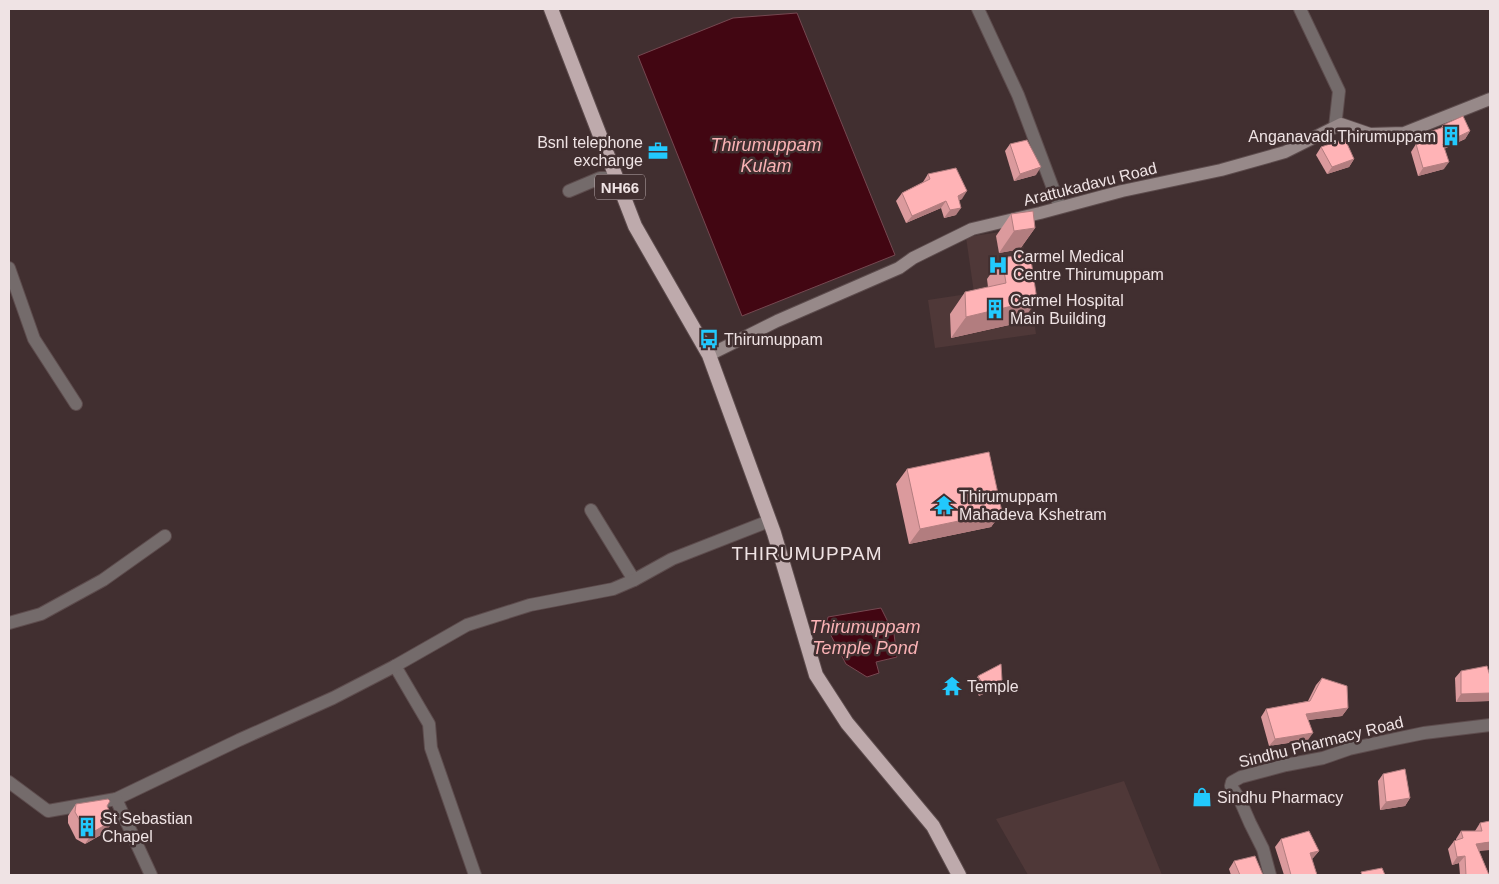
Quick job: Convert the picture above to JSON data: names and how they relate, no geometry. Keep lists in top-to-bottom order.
{
  "streets": {
    "highway": ["NH66"],
    "main road": ["Arattukadavu Road"],
    "street": ["Sindhu Pharmacy Road"]
  },
  "crossings": [
    ["Arattukadavu Road", "NH66"]
  ],
  "districts": ["THIRUMUPPAM"],
  "water": ["Thirumuppam Kulam", "Thirumuppam Temple Pond"],
  "places": {
    "building": ["Anganavadi,Thirumuppam", "Carmel Hospital Main Building", "St Sebastian Chapel"],
    "office": ["Bsnl telephone exchange"],
    "hospital": ["Carmel Medical Centre Thirumuppam"],
    "bus stop": ["Thirumuppam"],
    "temple": ["Thirumuppam Mahadeva Kshetram", "Temple"],
    "shop": ["Sindhu Pharmacy"]
  }
}
